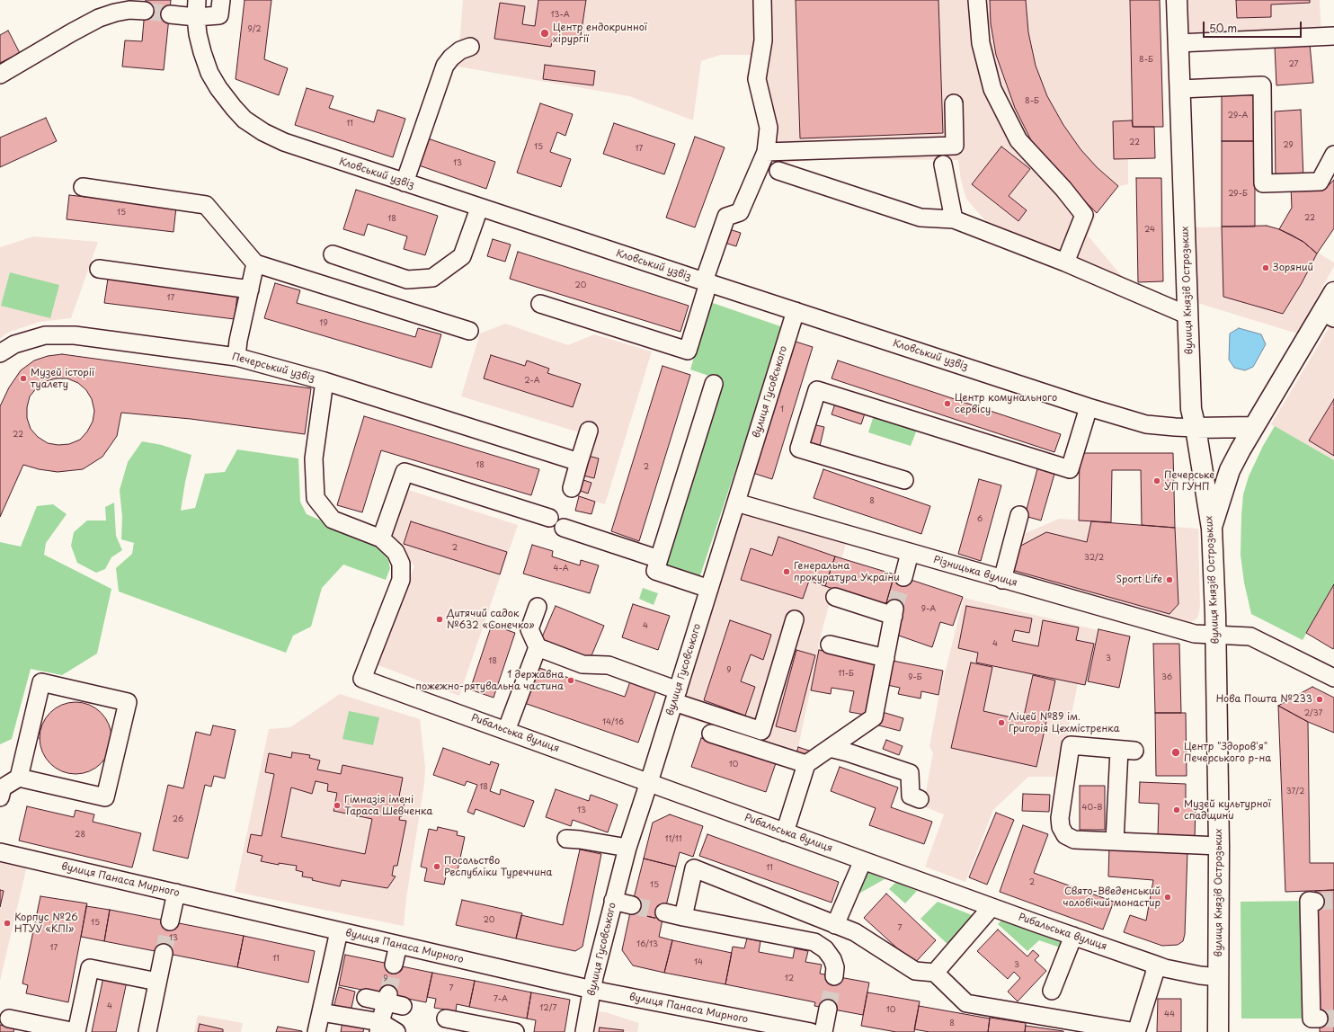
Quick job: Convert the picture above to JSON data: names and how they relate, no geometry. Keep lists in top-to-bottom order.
{
  "streets": {
    "main road": ["вулиця Князів Острозьких"],
    "street": [
      "Кловський узвіз",
      "Печерський узвіз",
      "вулиця Гусовського",
      "Різницька вулиця",
      "Рибальська вулиця",
      "вулиця Панаса Мирного"
    ]
  },
  "crossings": [
    ["Кловський узвіз", "вулиця Князів Острозьких"],
    ["Кловський узвіз", "вулиця Гусовського"],
    ["вулиця Князів Острозьких", "Різницька вулиця"],
    ["вулиця Князів Острозьких", "Рибальська вулиця"],
    ["вулиця Гусовського", "Різницька вулиця"],
    ["вулиця Гусовського", "Рибальська вулиця"],
    ["вулиця Гусовського", "вулиця Панаса Мирного"]
  ],
  "places": [
    "Центр ендокринної хірургії",
    "Зоряний",
    "Музей історії туалету",
    "Центр комунального сервісу",
    "Печерське УП ГУНП",
    "Генеральна прокуратура України",
    "Sport Life",
    "Дитячий садок №632 «Сонечко»",
    "1 державна пожежно-рятувальна частина",
    "Нова Пошта №233",
    "Ліцей №89 ім. Григорія Цехмістренка",
    "Центр \"Здоров'я\" Печерського р-на",
    "Гімназія імені Тараса Шевченка",
    "Музей культурної спадщини",
    "Посольство Республіки Туреччина",
    "Свято-Введенський чоловічий монастир",
    "Корпус №26 НТУУ «КПІ»"
  ],
  "house_numbers": [
    "13-А",
    "9/2",
    "8-Б",
    "27",
    "8-Б",
    "29-А",
    "11",
    "22",
    "29",
    "15",
    "17",
    "13",
    "29-Б",
    "15",
    "22",
    "18",
    "24",
    "20",
    "17",
    "19",
    "2-А",
    "1",
    "22",
    "18",
    "2",
    "8",
    "6",
    "2",
    "32/2",
    "4-А",
    "9-А",
    "4",
    "4",
    "3",
    "18",
    "9",
    "11-Б",
    "9-Б",
    "36",
    "2/37",
    "14/16",
    "10",
    "18",
    "37/2",
    "40-В",
    "13",
    "26",
    "28",
    "11/11",
    "11",
    "2",
    "15",
    "20",
    "15",
    "7",
    "13",
    "16/13",
    "17",
    "11",
    "14",
    "3",
    "9",
    "12",
    "7",
    "7-А",
    "4",
    "12/7",
    "10",
    "44",
    "8"
  ],
  "scale_bar": "50 m"
}
